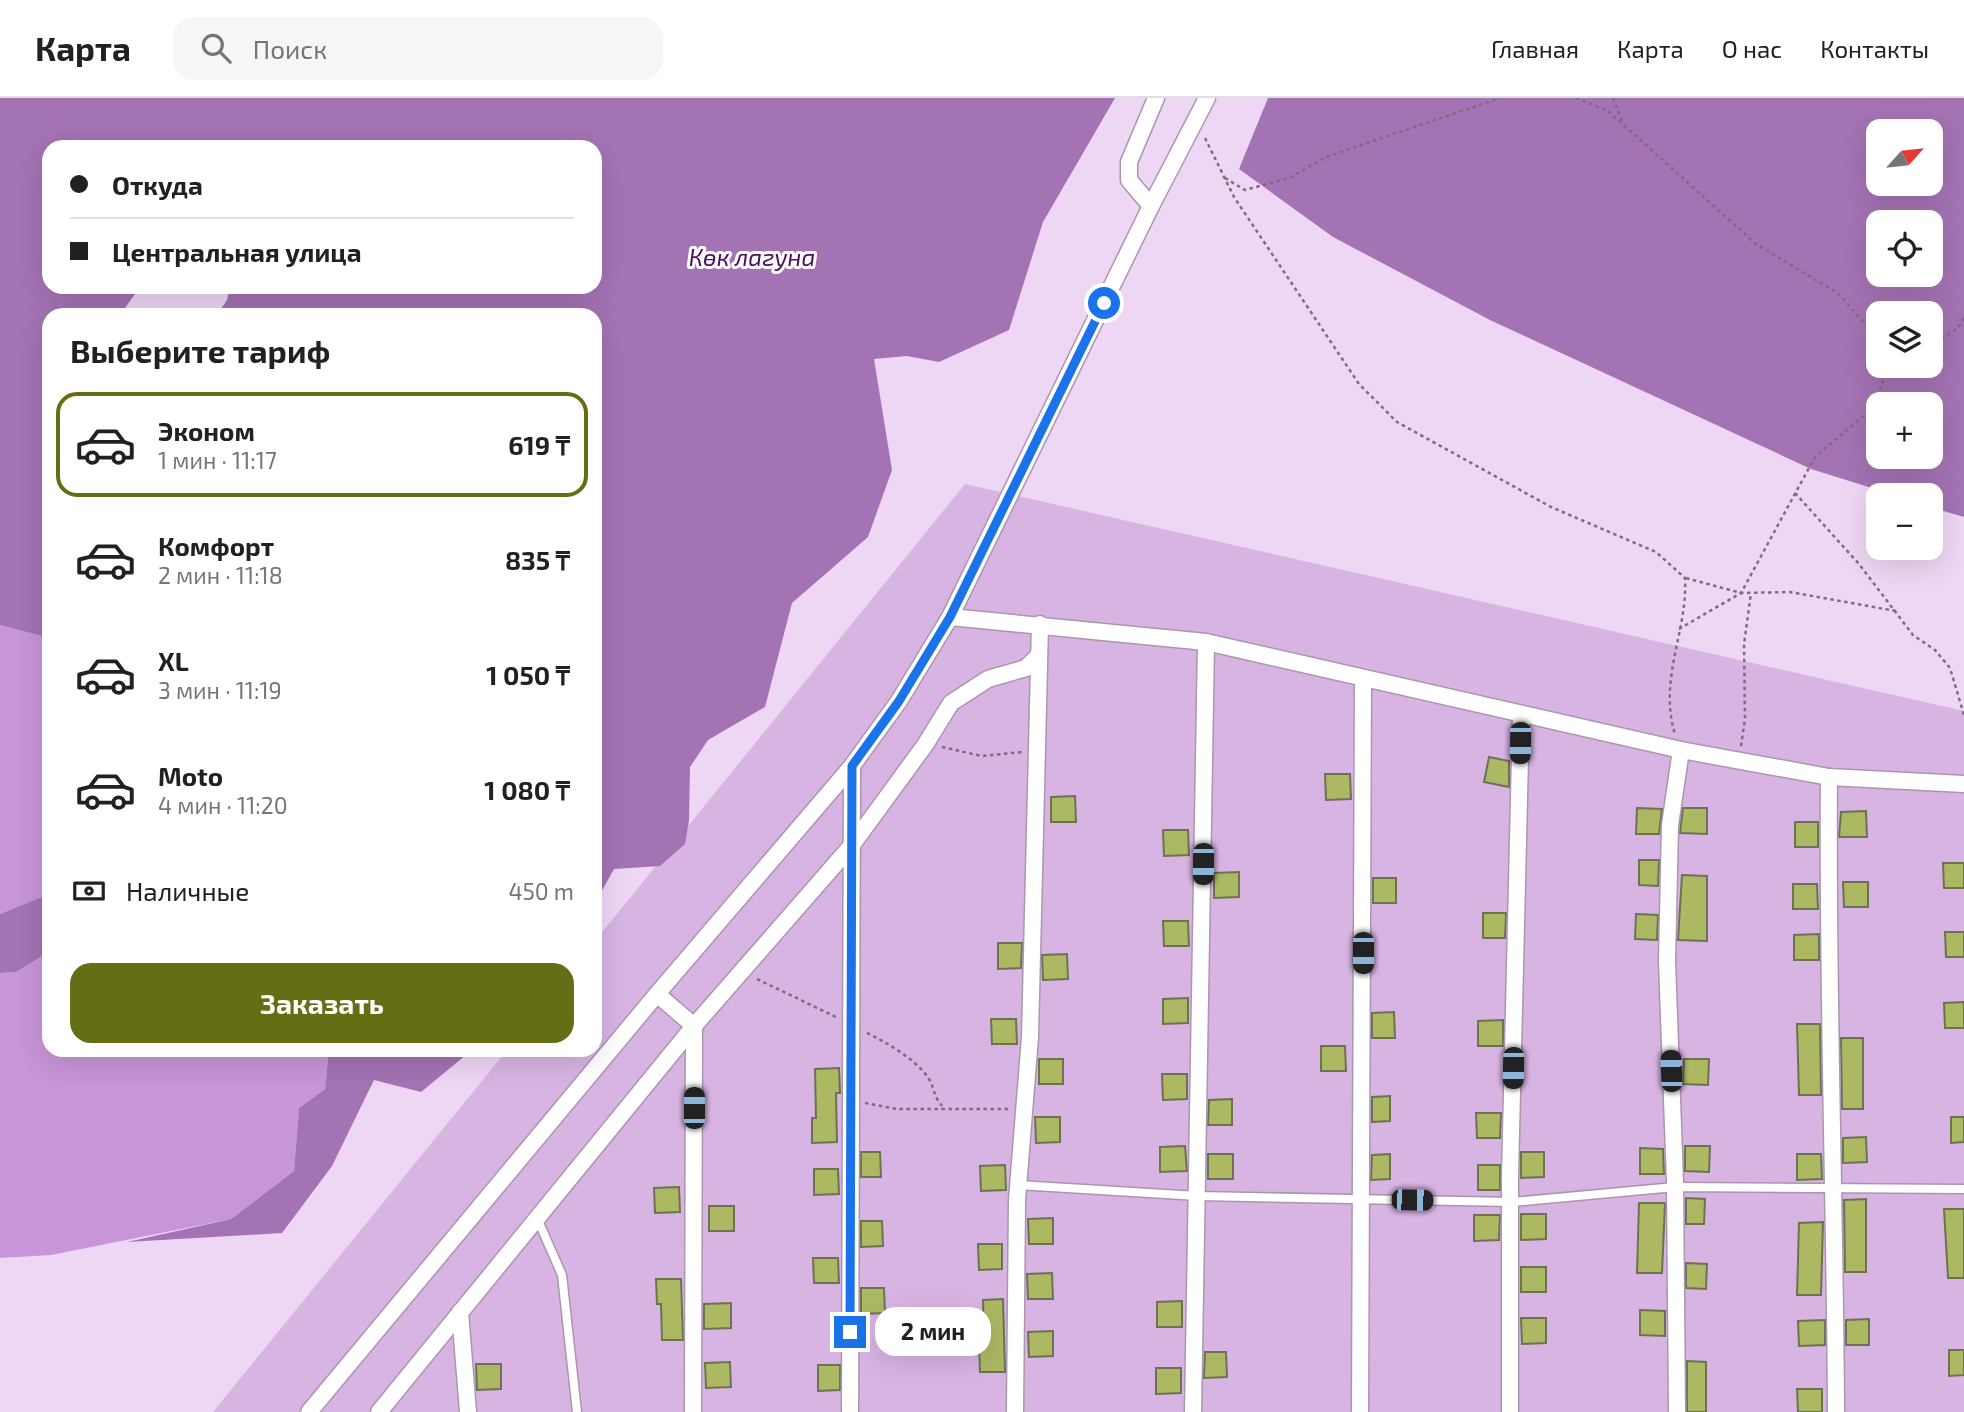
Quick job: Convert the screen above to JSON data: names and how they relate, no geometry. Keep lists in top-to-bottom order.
{
  "water": ["Көк лагуна"],
  "north": "top right",
  "page": {
    "header": "Карта",
    "search": "Поиск",
    "nav": [
      "Главная",
      "Карта",
      "О нас",
      "Контакты"
    ],
    "map_buttons": ["+", "−"],
    "banner": ["Откуда", "Центральная улица"],
    "heading": "Выберите тариф",
    "list": [
      {
        "name": "Эконом",
        "note": "1 мин · 11:17",
        "value": "619 ₸"
      },
      {
        "name": "Комфорт",
        "note": "2 мин · 11:18",
        "value": "835 ₸"
      },
      {
        "name": "XL",
        "note": "3 мин · 11:19",
        "value": "1 050 ₸"
      },
      {
        "name": "Moto",
        "note": "4 мин · 11:20",
        "value": "1 080 ₸"
      }
    ],
    "pay": ["Наличные", "450 m"],
    "buttons": "Заказать",
    "bubble": "2 мин"
  }
}
